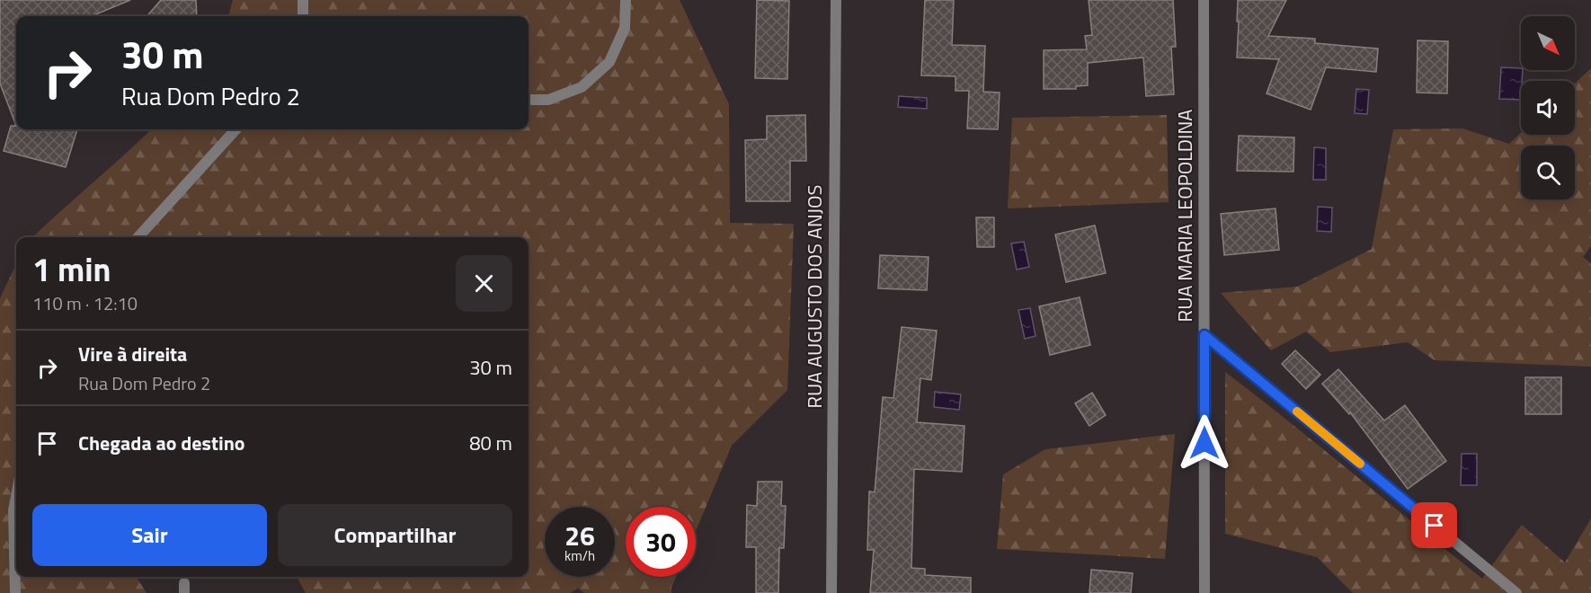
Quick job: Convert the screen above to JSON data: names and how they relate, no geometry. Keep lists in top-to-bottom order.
{
  "streets": {
    "street": ["RUA MARIA LEOPOLDINA", "RUA AUGUSTO DOS ANJOS"]
  },
  "north": "bottom right",
  "page": {
    "turn": ["30 m", "Rua Dom Pedro 2"],
    "heading": ["1 min", "110 m · 12:10"],
    "list": [
      {
        "name": "Vire à direita",
        "note": "Rua Dom Pedro 2",
        "value": "30 m"
      },
      {
        "name": "Chegada ao destino",
        "value": "80 m"
      }
    ],
    "buttons": ["Sair", "Compartilhar"],
    "speed": "26 km/h",
    "limit": "30"
  }
}
